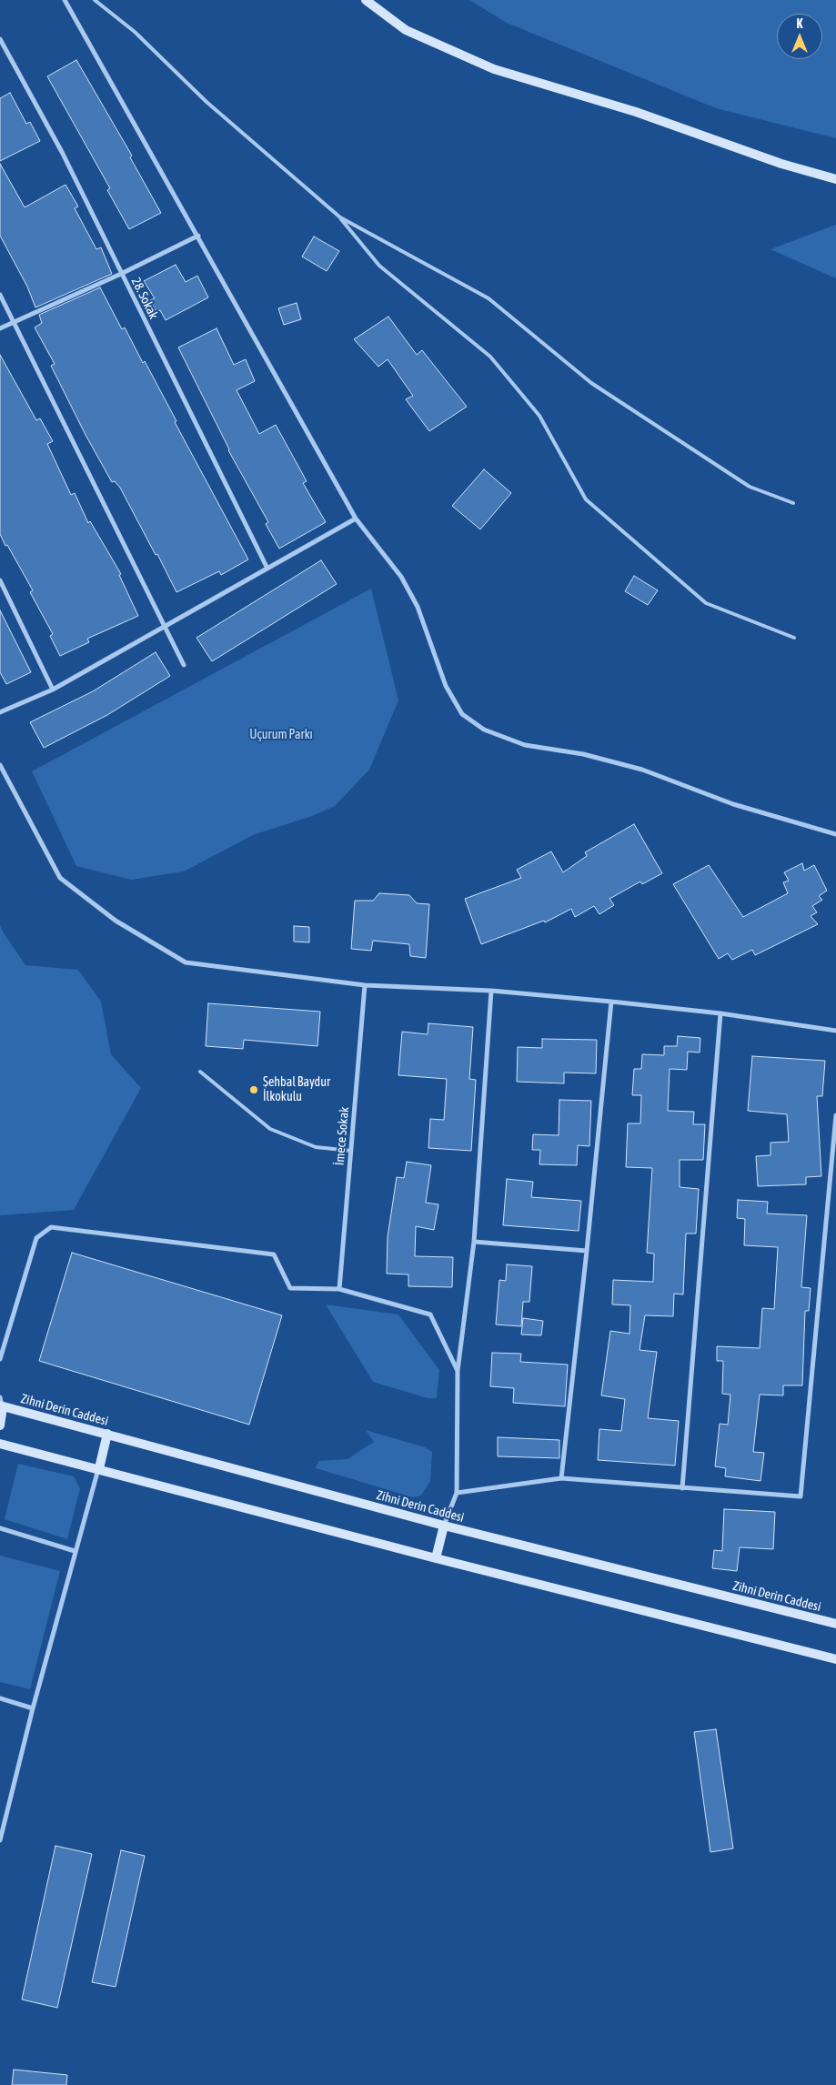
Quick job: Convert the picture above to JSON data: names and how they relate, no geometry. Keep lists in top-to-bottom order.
{
  "streets": {
    "main road": ["Zihni Derin Caddesi"],
    "street": ["28. Sokak", "İmece Sokak"]
  },
  "parks": ["Uçurum Parkı"],
  "places": ["Şehbal Baydur İlkokulu"],
  "north": "top"
}
